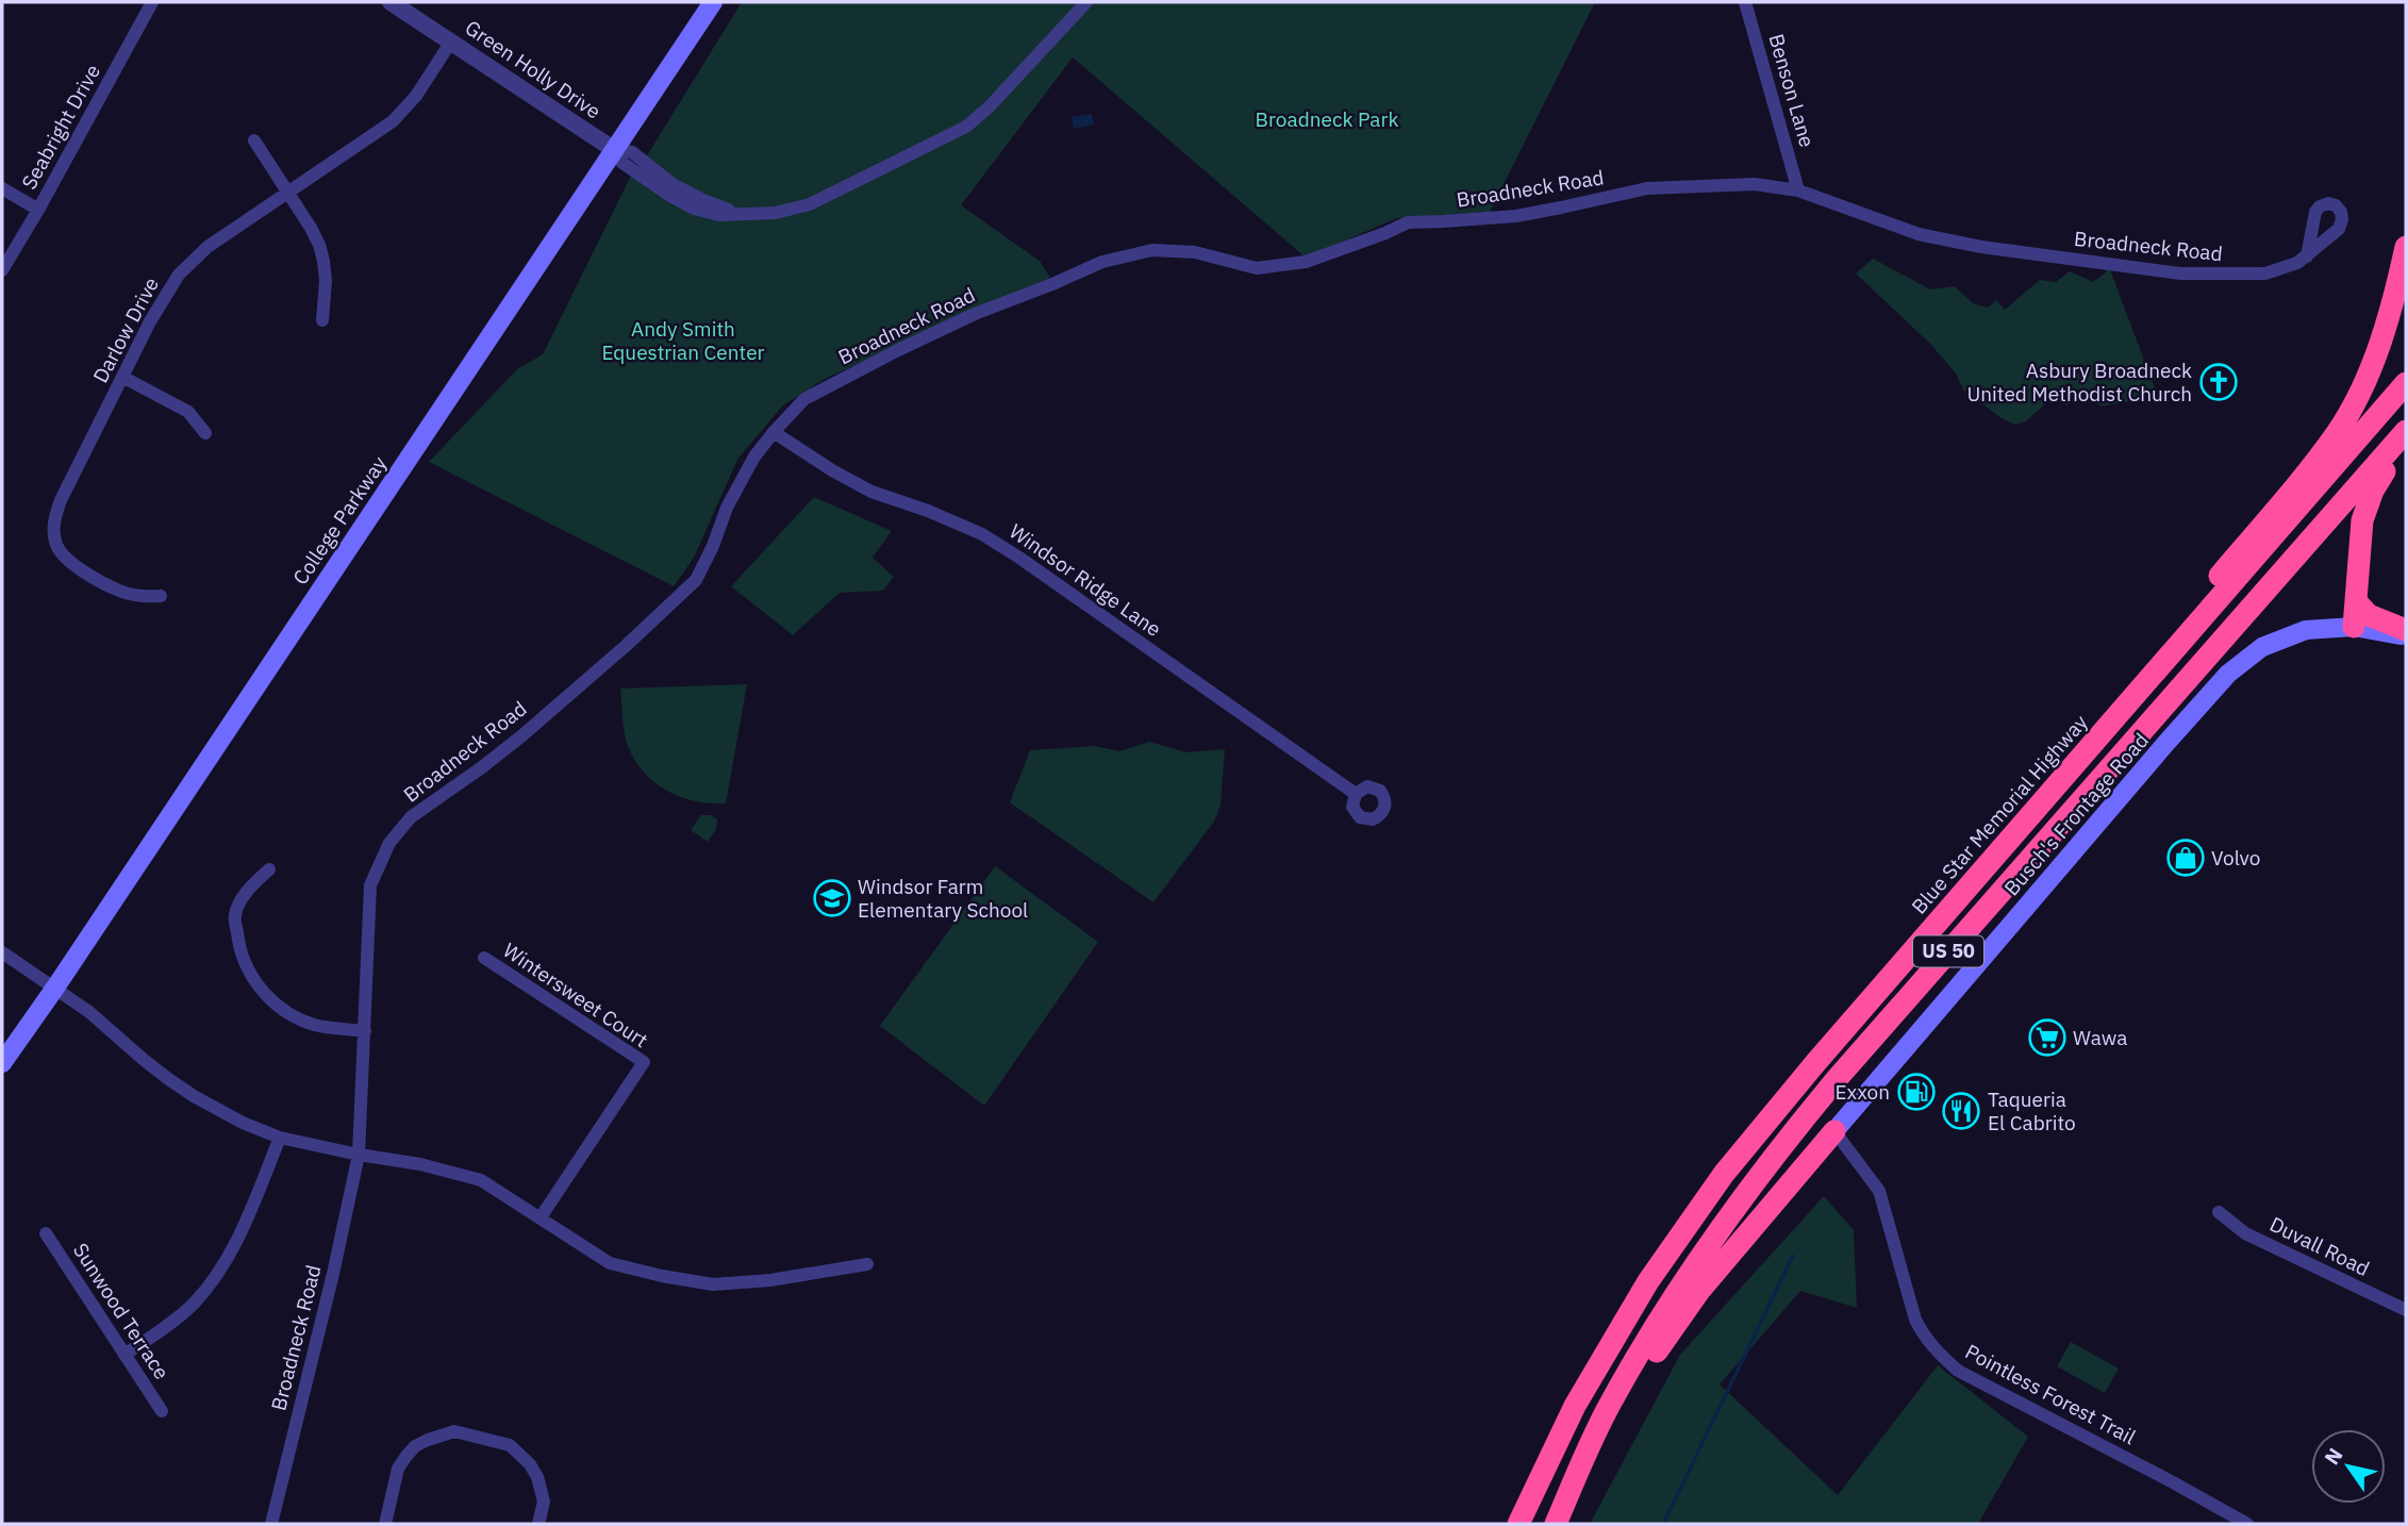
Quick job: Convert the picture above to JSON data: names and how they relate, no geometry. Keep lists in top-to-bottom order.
{
  "streets": {
    "highway": ["Blue Star Memorial Highway", "US 50"],
    "main road": ["College Parkway", "Busch's Frontage Road"],
    "street": [
      "Green Holly Drive",
      "Benson Lane",
      "Seabright Drive",
      "Broadneck Road",
      "Darlow Drive",
      "Windsor Ridge Lane",
      "Wintersweet Court",
      "Duvall Road",
      "Sunwood Terrace",
      "Pointless Forest Trail"
    ]
  },
  "crossings": [
    ["Green Holly Drive", "Darlow Drive"],
    ["Green Holly Drive", "College Parkway"],
    ["Benson Lane", "Broadneck Road"],
    ["Broadneck Road", "Windsor Ridge Lane"],
    ["Busch's Frontage Road", "Pointless Forest Trail"]
  ],
  "parks": ["Broadneck Park", "Andy Smith Equestrian Center"],
  "places": {
    "church": ["Asbury Broadneck United Methodist Church"],
    "shop": ["Volvo"],
    "school or university": ["Windsor Farm Elementary School"],
    "supermarket": ["Wawa"],
    "fuel station": ["Exxon"],
    "restaurant": ["Taqueria El Cabrito"]
  },
  "north": "top left"
}
